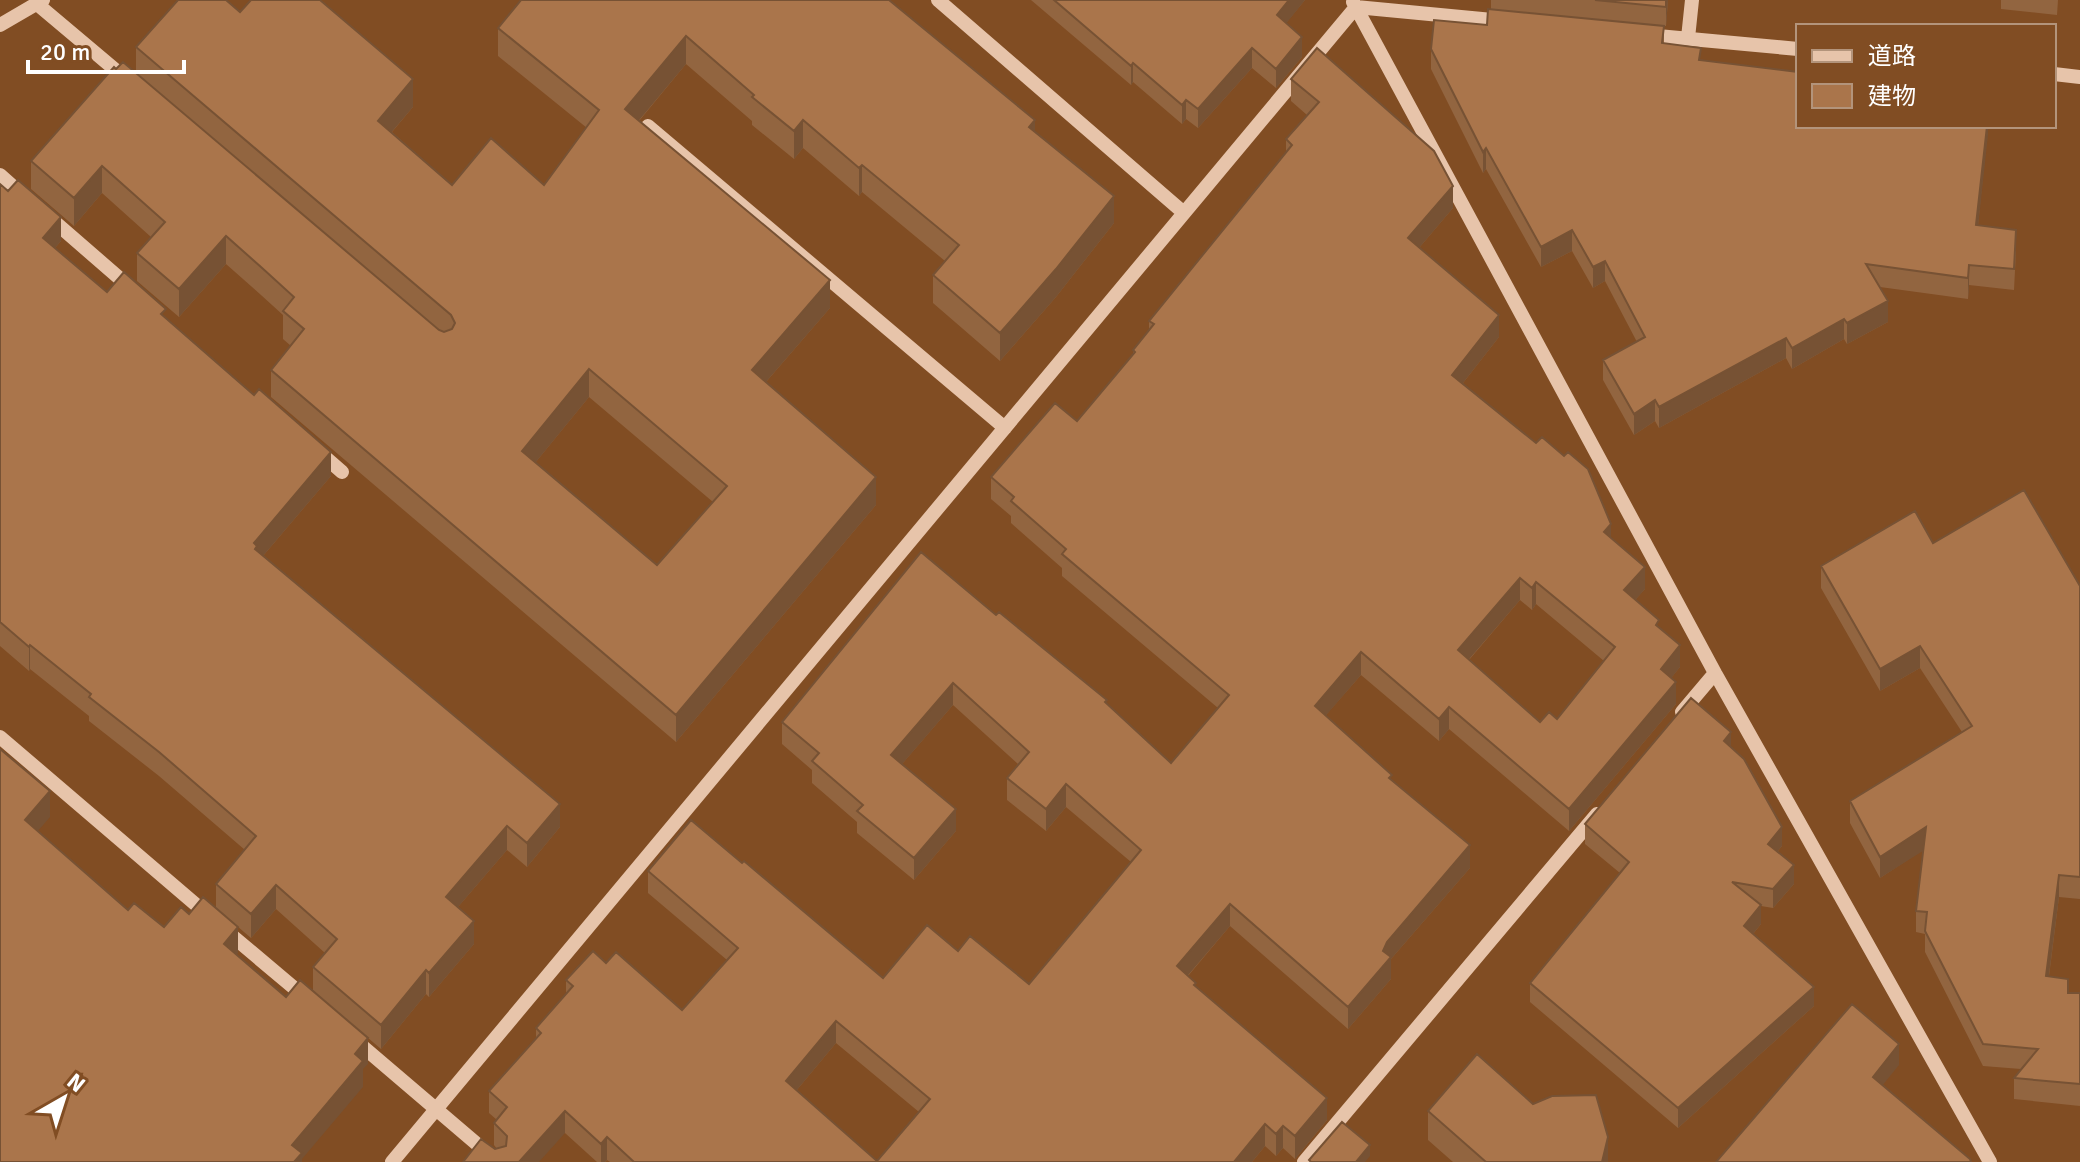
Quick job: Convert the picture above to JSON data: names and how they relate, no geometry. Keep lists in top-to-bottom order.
{
  "legend": ["道路", "建物"],
  "scale_bar": "20 m",
  "north": "top right"
}
